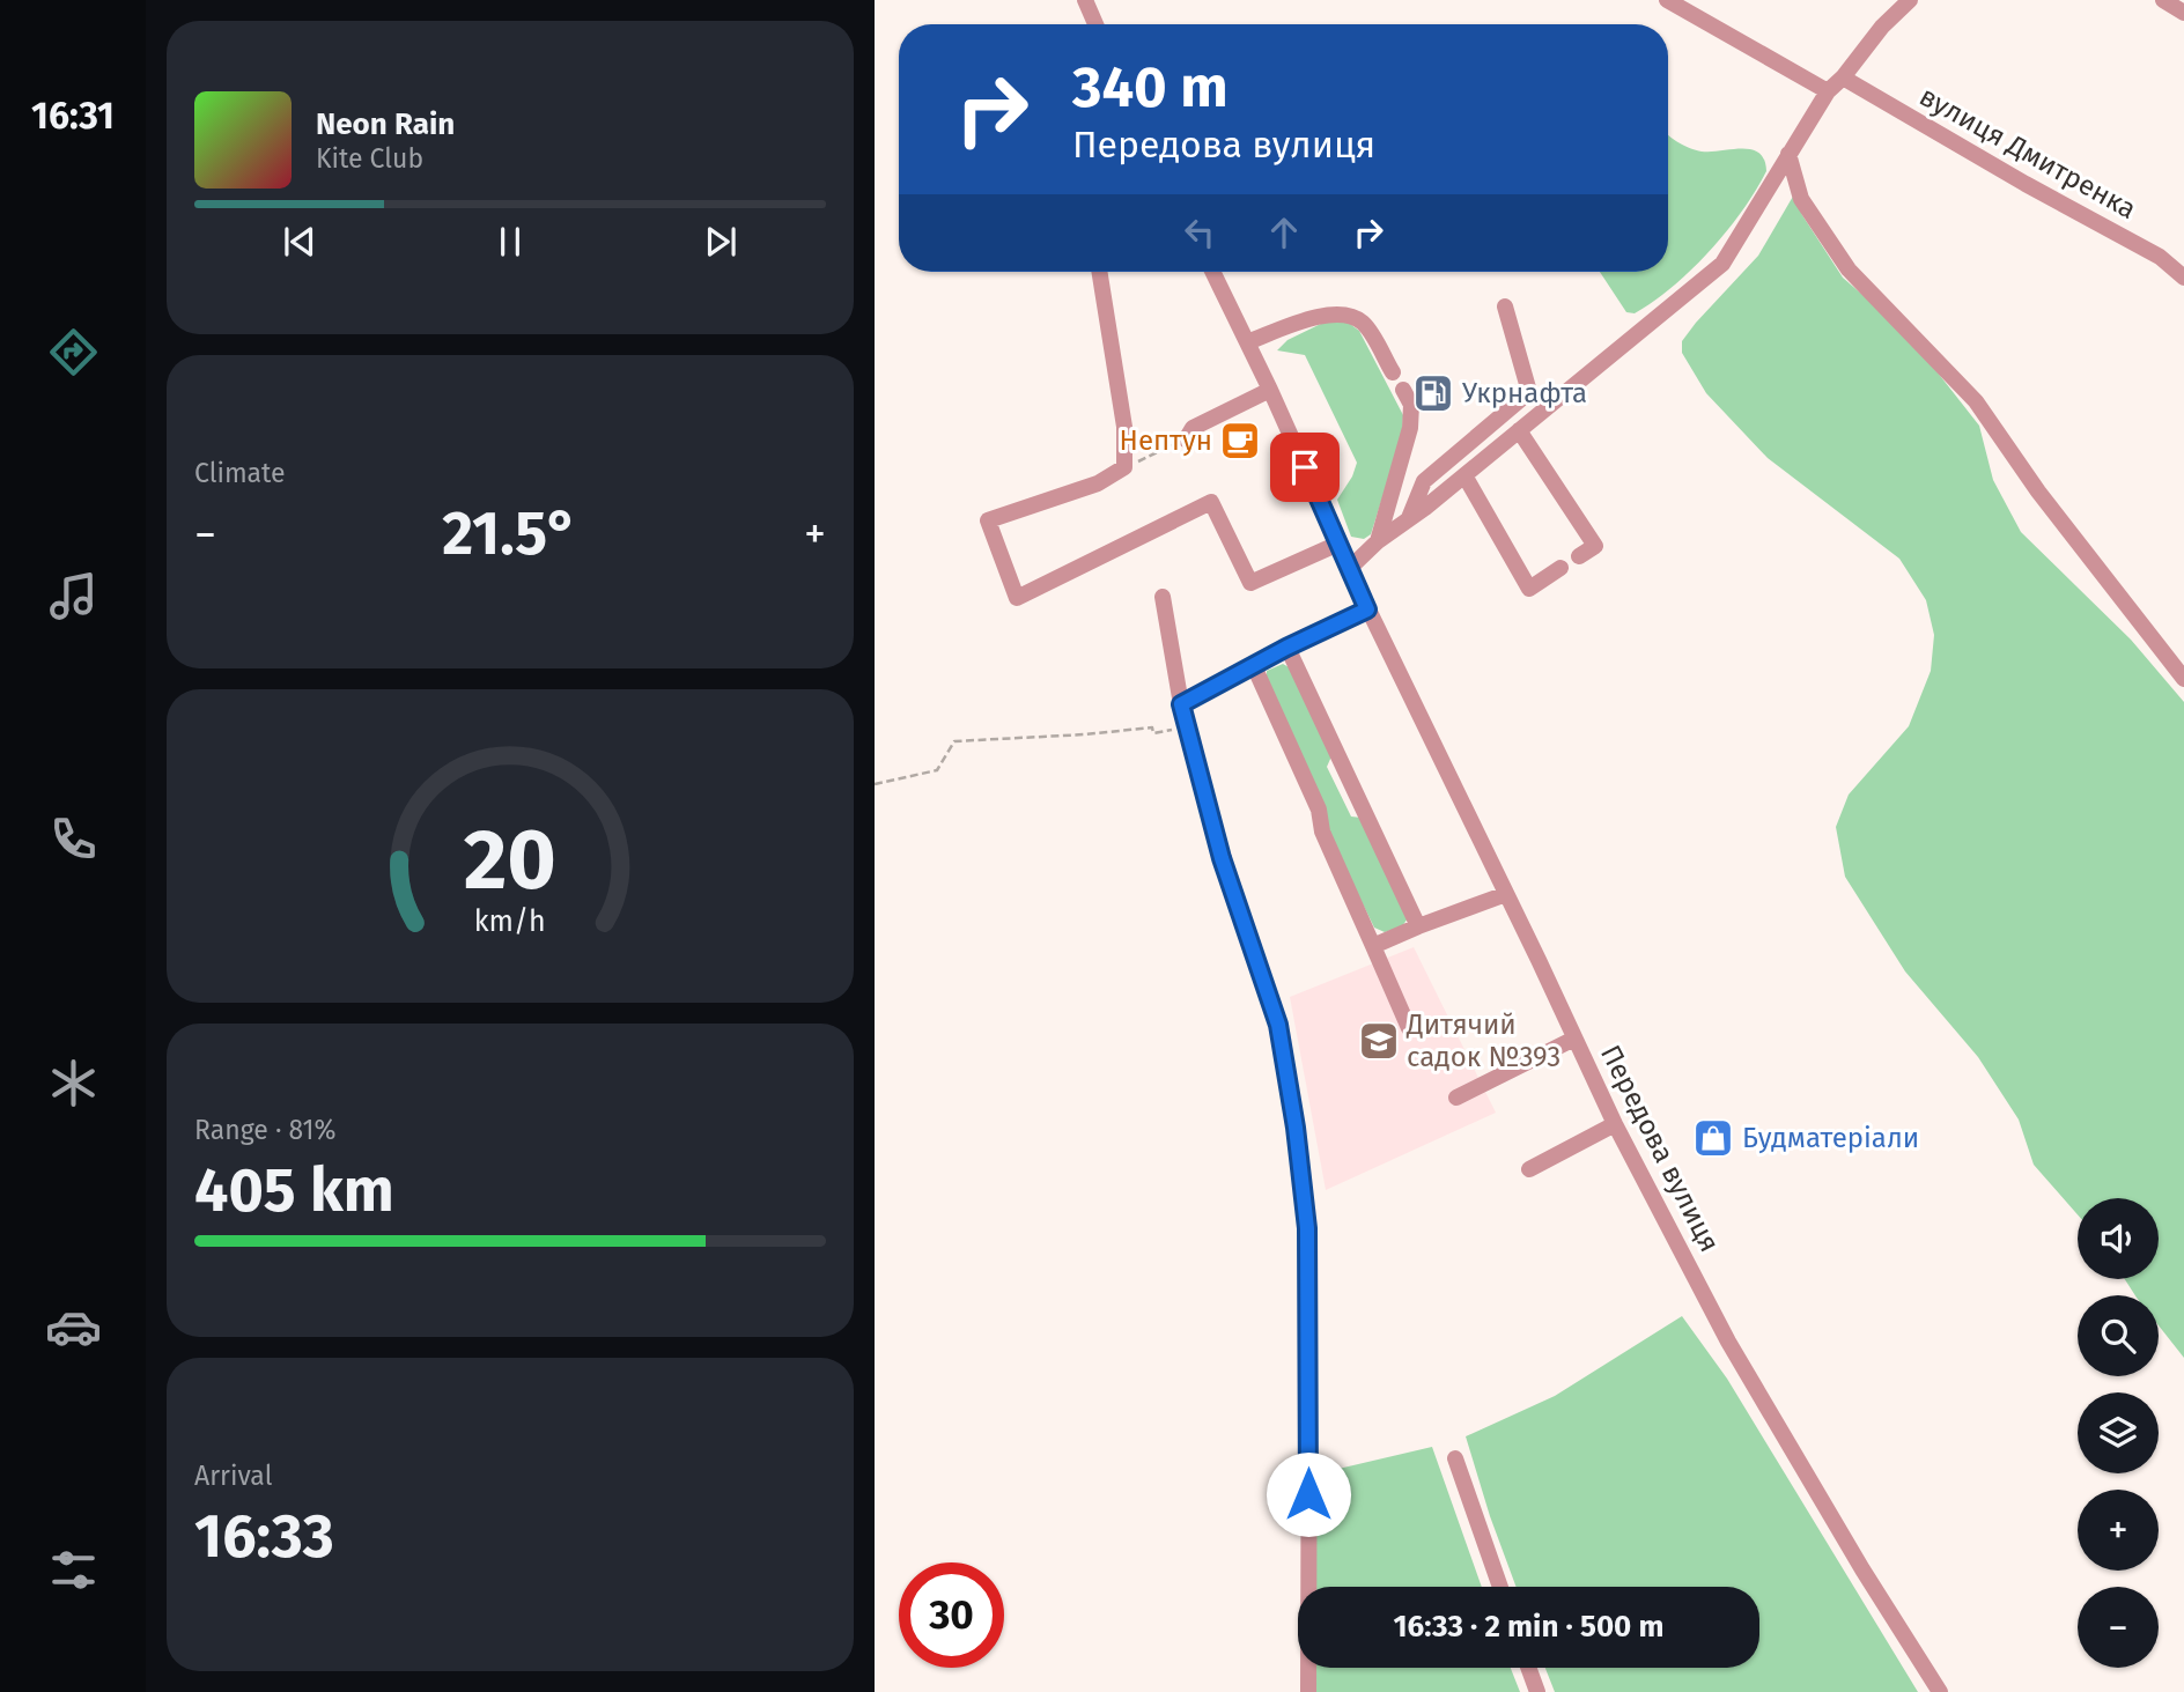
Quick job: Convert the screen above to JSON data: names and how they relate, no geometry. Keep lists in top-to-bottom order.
{
  "streets": {
    "street": ["вулиця Дмитренка", "Передова вулиця"]
  },
  "places": {
    "fuel station": ["Укрнафта"],
    "cafe": ["Нептун"],
    "school or university": ["Дитячий садок №393"],
    "shop": ["Будматеріали"]
  },
  "page": {
    "tabs": "16:31",
    "turn": ["340 m", "Передова вулиця"],
    "song": ["Neon Rain", "Kite Club"],
    "tile": [
      "Climate",
      ["Range · 81%", "405 km"],
      ["Arrival", "16:33"]
    ],
    "heat": ["−", "21.5°", "+"],
    "map_buttons": ["+", "−"],
    "limit": "30",
    "trip": "16:33 · 2 min · 500 m",
    "gauge": ["20", "km/h"]
  }
}
